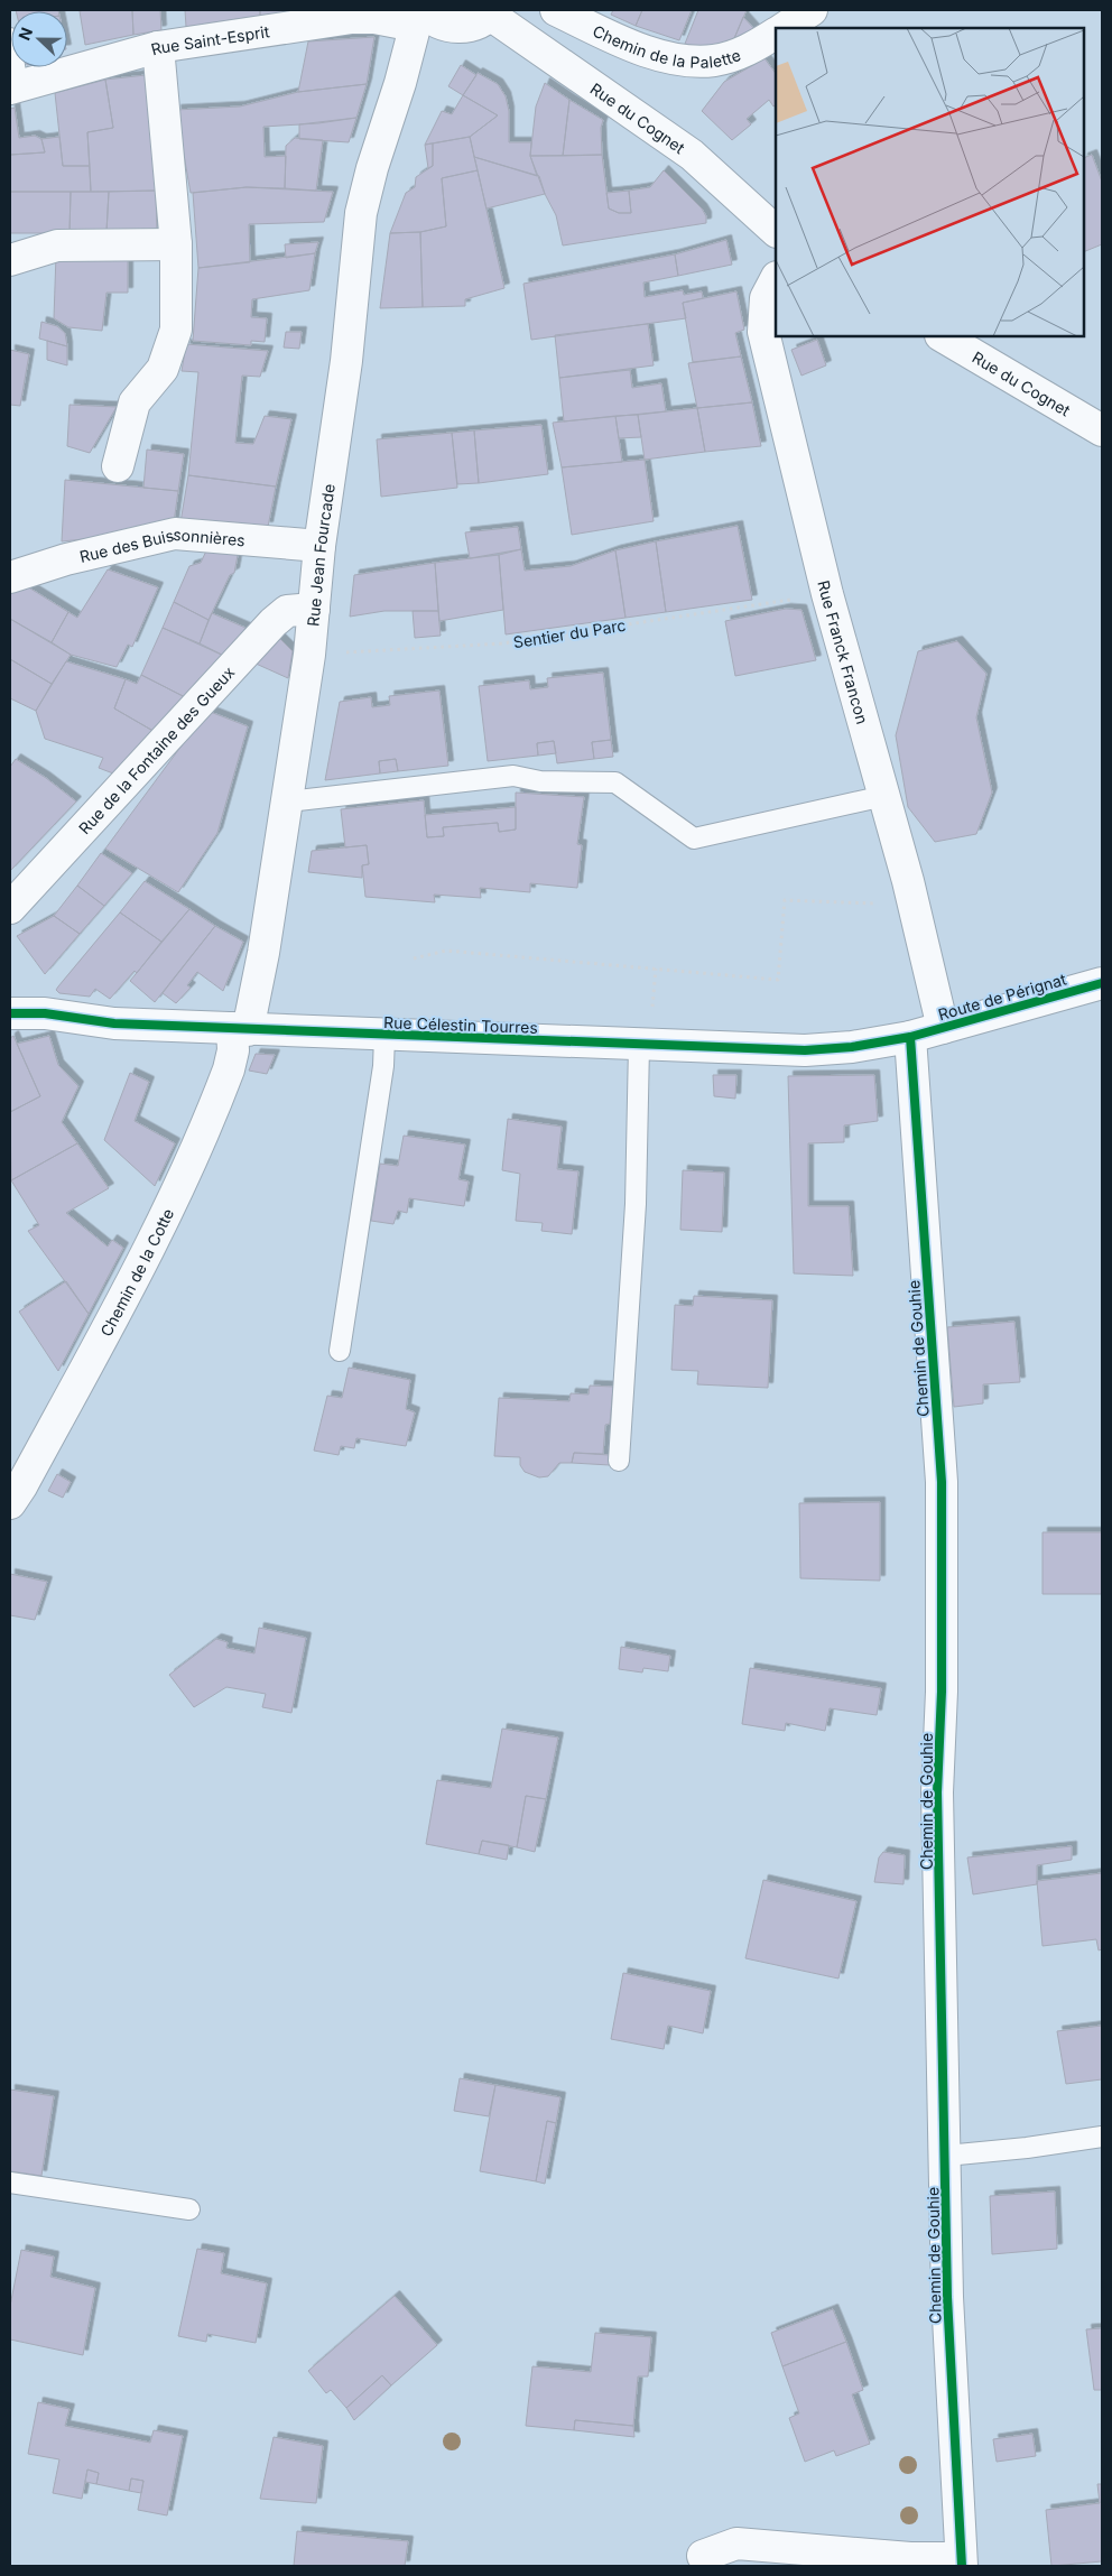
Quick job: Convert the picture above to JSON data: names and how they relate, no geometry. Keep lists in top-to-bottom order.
{
  "streets": {
    "street": [
      "Chemin de la Palette",
      "Rue Saint-Esprit",
      "Rue du Cognet",
      "Rue des Buissonnières",
      "Rue Jean Fourcade",
      "Rue Franck Francon",
      "Rue de la Fontaine des Gueux",
      "Route de Pérignat",
      "Rue Célestin Tourres",
      "Chemin de la Cotte",
      "Chemin de Gouhie"
    ],
    "path": ["Sentier du Parc"]
  },
  "crossings": [
    ["Rue Saint-Esprit", "Rue du Cognet"],
    ["Rue Saint-Esprit", "Rue Jean Fourcade"],
    ["Rue des Buissonnières", "Rue Jean Fourcade"],
    ["Rue Jean Fourcade", "Sentier du Parc"],
    ["Rue Jean Fourcade", "Rue de la Fontaine des Gueux"],
    ["Rue Jean Fourcade", "Rue Célestin Tourres"],
    ["Rue Jean Fourcade", "Chemin de la Cotte"],
    ["Sentier du Parc", "Rue Franck Francon"],
    ["Rue Franck Francon", "Route de Pérignat"],
    ["Route de Pérignat", "Rue Célestin Tourres"],
    ["Route de Pérignat", "Chemin de Gouhie"],
    ["Rue Célestin Tourres", "Chemin de la Cotte"],
    ["Rue Célestin Tourres", "Chemin de Gouhie"]
  ],
  "north": "left"
}
